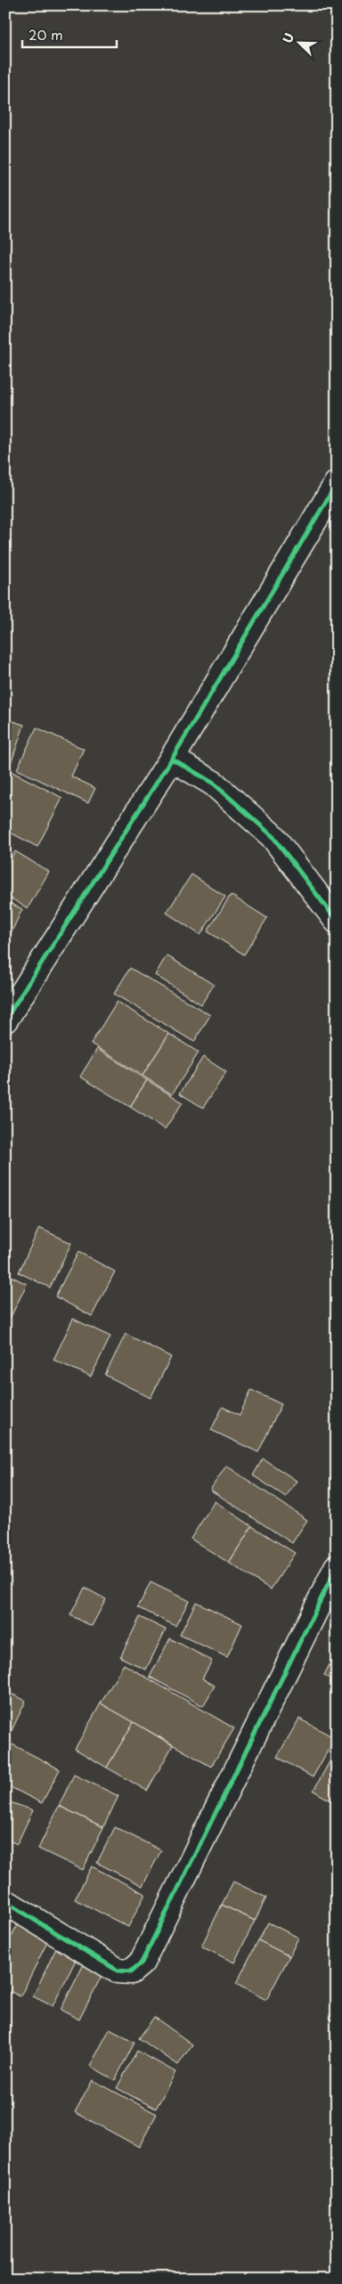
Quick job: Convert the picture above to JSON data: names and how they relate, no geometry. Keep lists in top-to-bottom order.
{
  "scale_bar": "20 m",
  "north": "top left"
}
